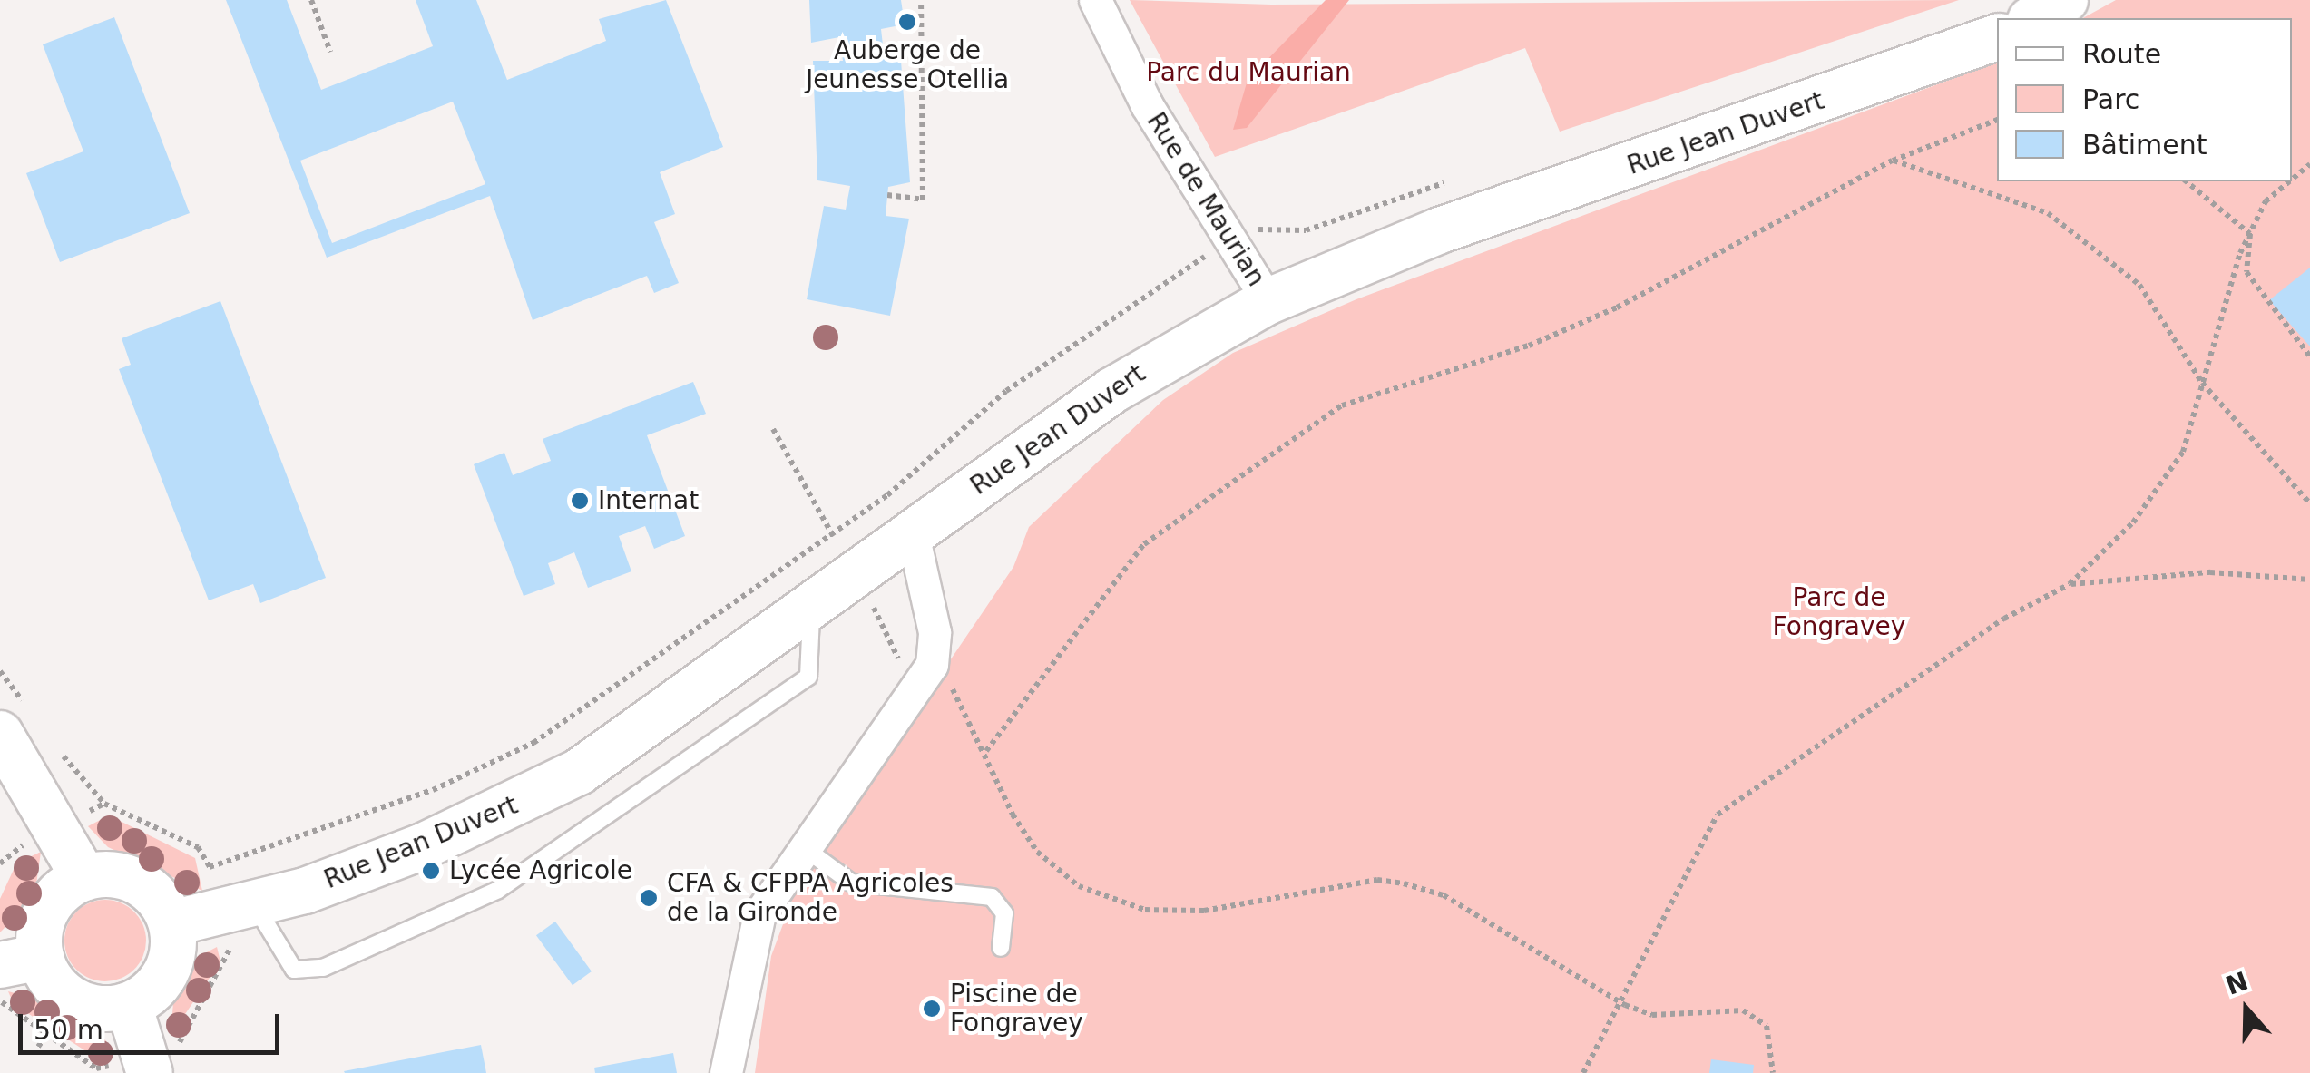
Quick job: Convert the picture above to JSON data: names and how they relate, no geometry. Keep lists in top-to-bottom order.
{
  "streets": {
    "street": ["Rue Jean Duvert", "Rue de Maurian"]
  },
  "crossings": [
    ["Rue Jean Duvert", "Rue de Maurian"]
  ],
  "parks": ["Parc du Maurian", "Parc de Fongravey"],
  "places": [
    "Auberge de Jeunesse Otellia",
    "Internat",
    "Lycée Agricole",
    "CFA & CFPPA Agricoles de la Gironde",
    "Piscine de Fongravey"
  ],
  "legend": ["Route", "Parc", "Bâtiment"],
  "scale_bar": "50 m",
  "north": "top"
}
